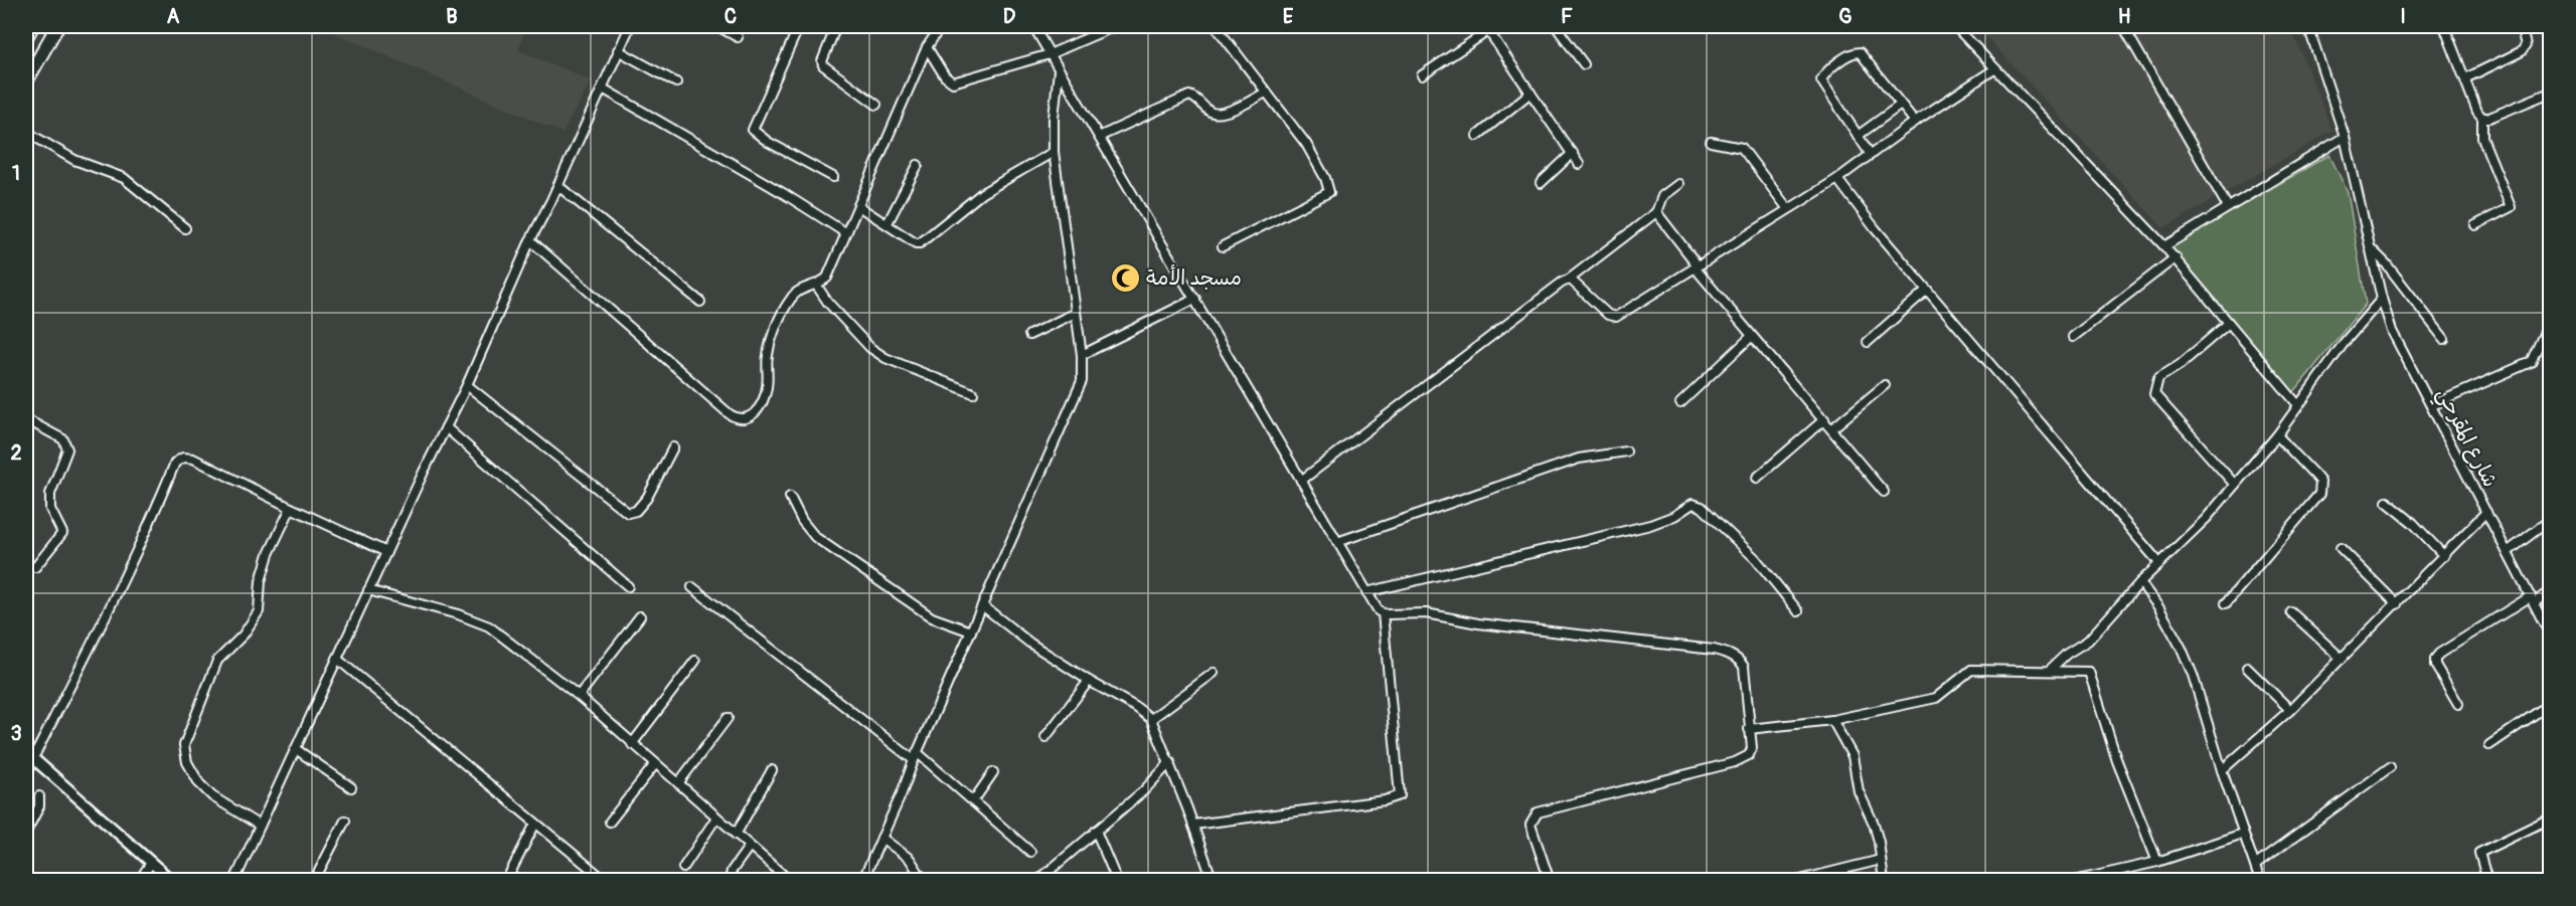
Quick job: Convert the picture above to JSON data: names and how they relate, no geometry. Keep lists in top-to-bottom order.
{
  "streets": {
    "street": ["شارع المقرحي"]
  },
  "places": {
    "mosque": ["مسجد الأمة"]
  },
  "grid": {
    "columns": [
      "A",
      "B",
      "C",
      "D",
      "E",
      "F",
      "G",
      "H",
      "I"
    ],
    "rows": ["1", "2", "3"]
  }
}
